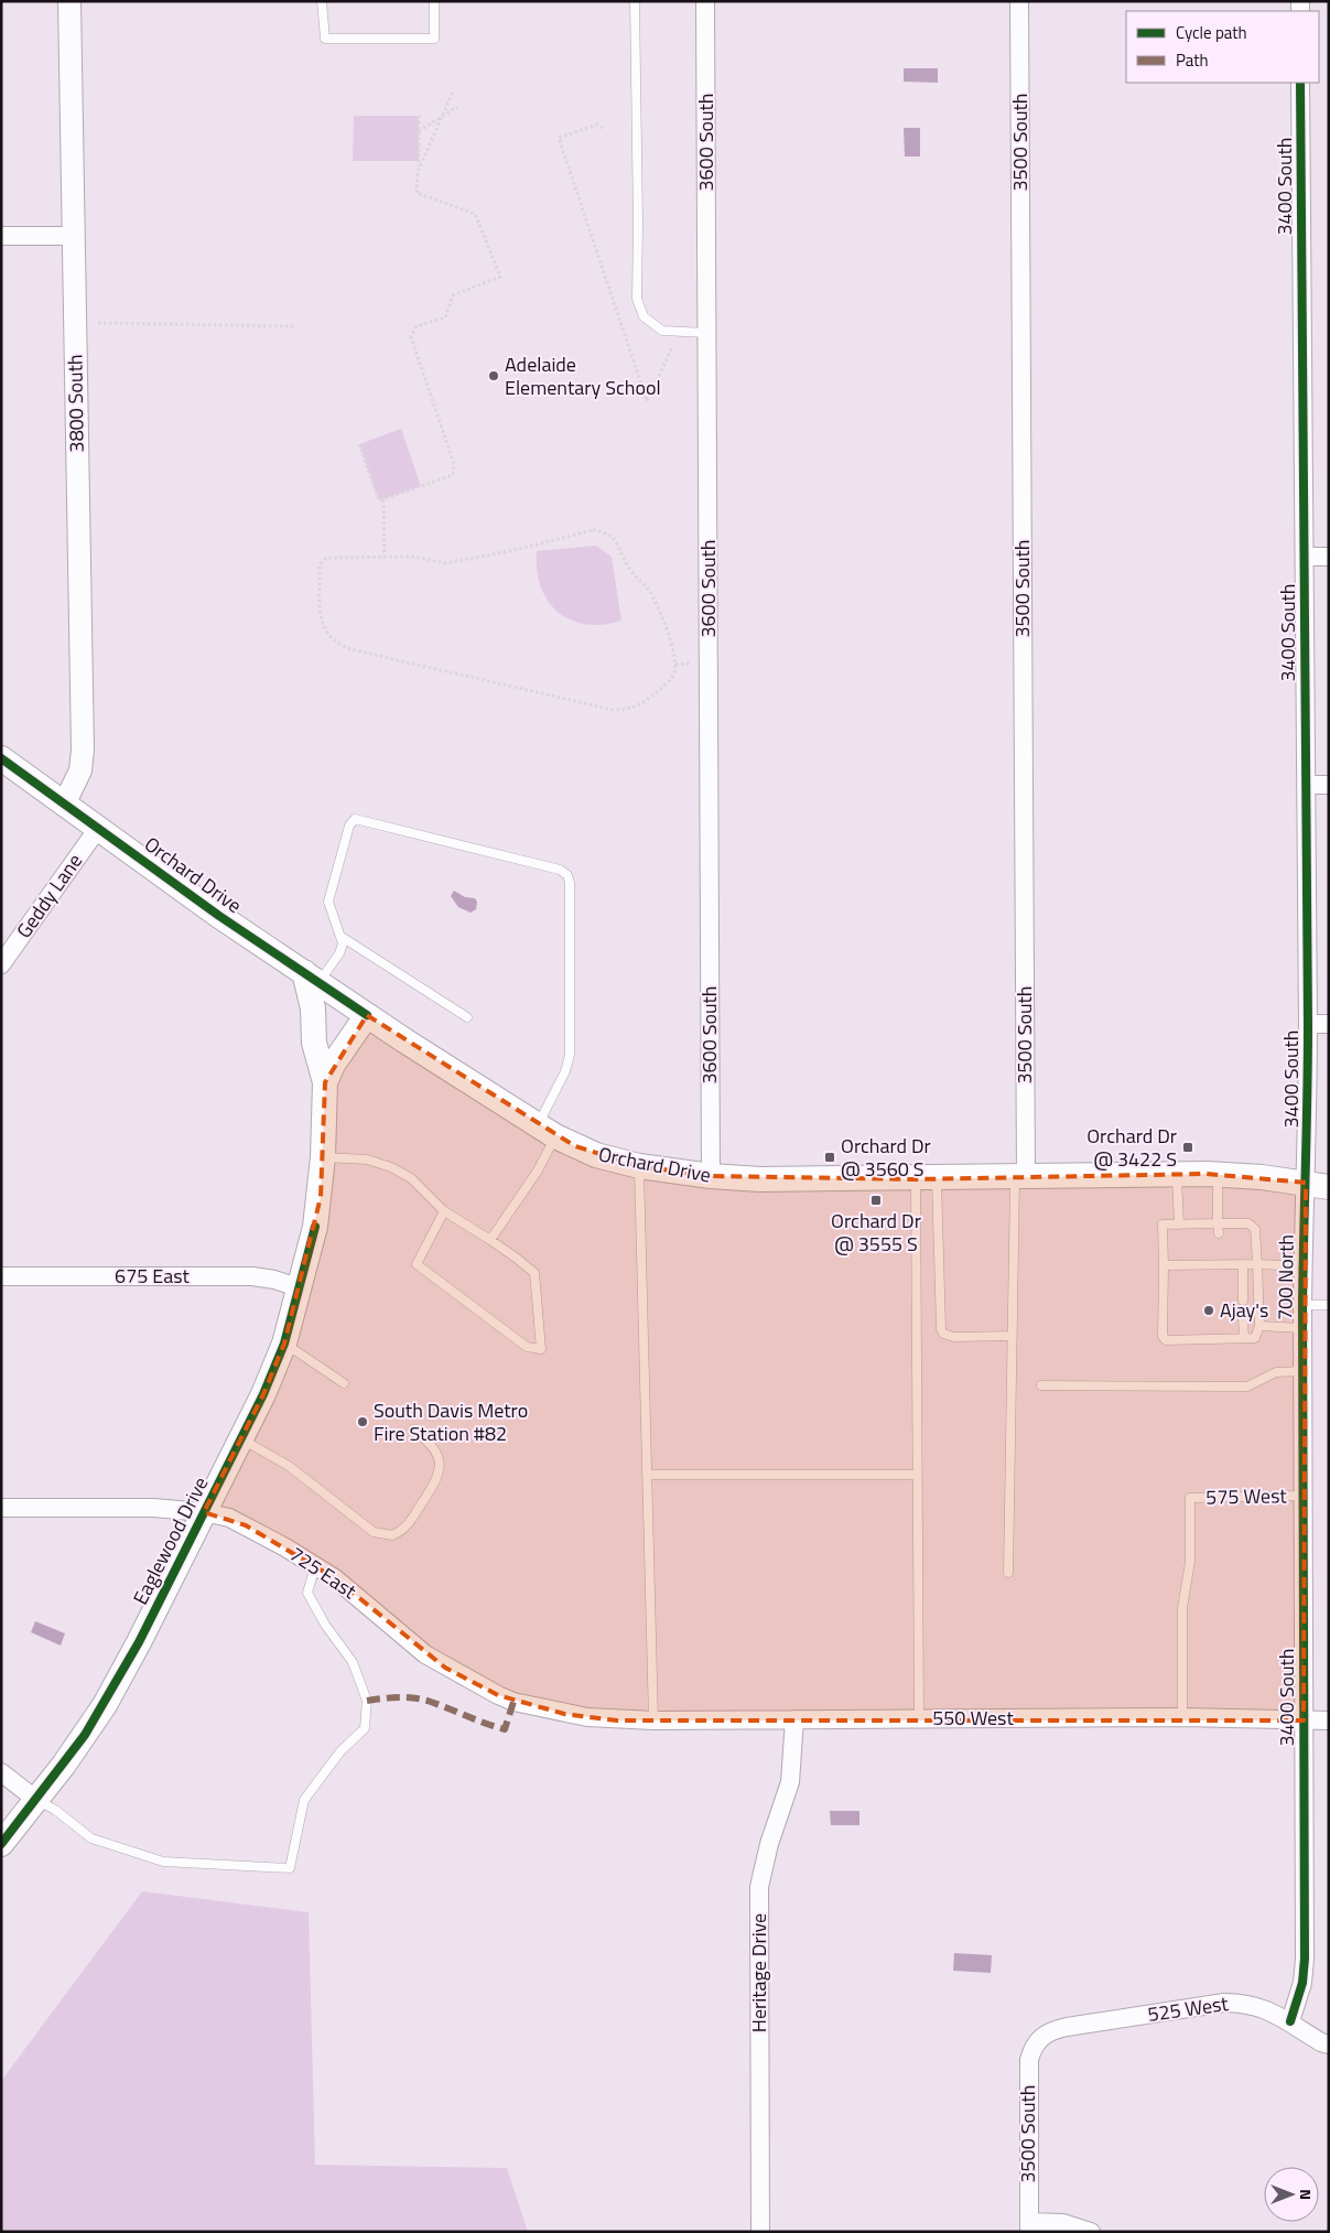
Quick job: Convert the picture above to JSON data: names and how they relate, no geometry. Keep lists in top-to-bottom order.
{
  "streets": {
    "main road": ["Orchard Drive", "Eaglewood Drive"],
    "street": [
      "3600 South",
      "3500 South",
      "3400 South",
      "3800 South",
      "Geddy Lane",
      "675 East",
      "700 North",
      "725 East",
      "550 West",
      "Heritage Drive",
      "525 West"
    ],
    "lane": ["575 West"]
  },
  "crossings": [
    ["3600 South", "Orchard Drive"],
    ["3500 South", "Orchard Drive"],
    ["3500 South", "525 West"],
    ["3400 South", "Orchard Drive"],
    ["3400 South", "700 North"],
    ["3400 South", "575 West"],
    ["3400 South", "550 West"],
    ["3400 South", "525 West"],
    ["3800 South", "Orchard Drive"],
    ["Orchard Drive", "Geddy Lane"],
    ["Orchard Drive", "700 North"],
    ["Orchard Drive", "Eaglewood Drive"],
    ["675 East", "Eaglewood Drive"],
    ["575 West", "550 West"],
    ["Eaglewood Drive", "725 East"],
    ["725 East", "550 West"],
    ["550 West", "Heritage Drive"]
  ],
  "places": {
    "other": ["Adelaide Elementary School", "Ajay's", "South Davis Metro Fire Station #82"],
    "transit": ["Orchard Dr @ 3422 S", "Orchard Dr @ 3560 S", "Orchard Dr @ 3555 S"]
  },
  "legend": ["Cycle path", "Path"],
  "north": "right"
}
